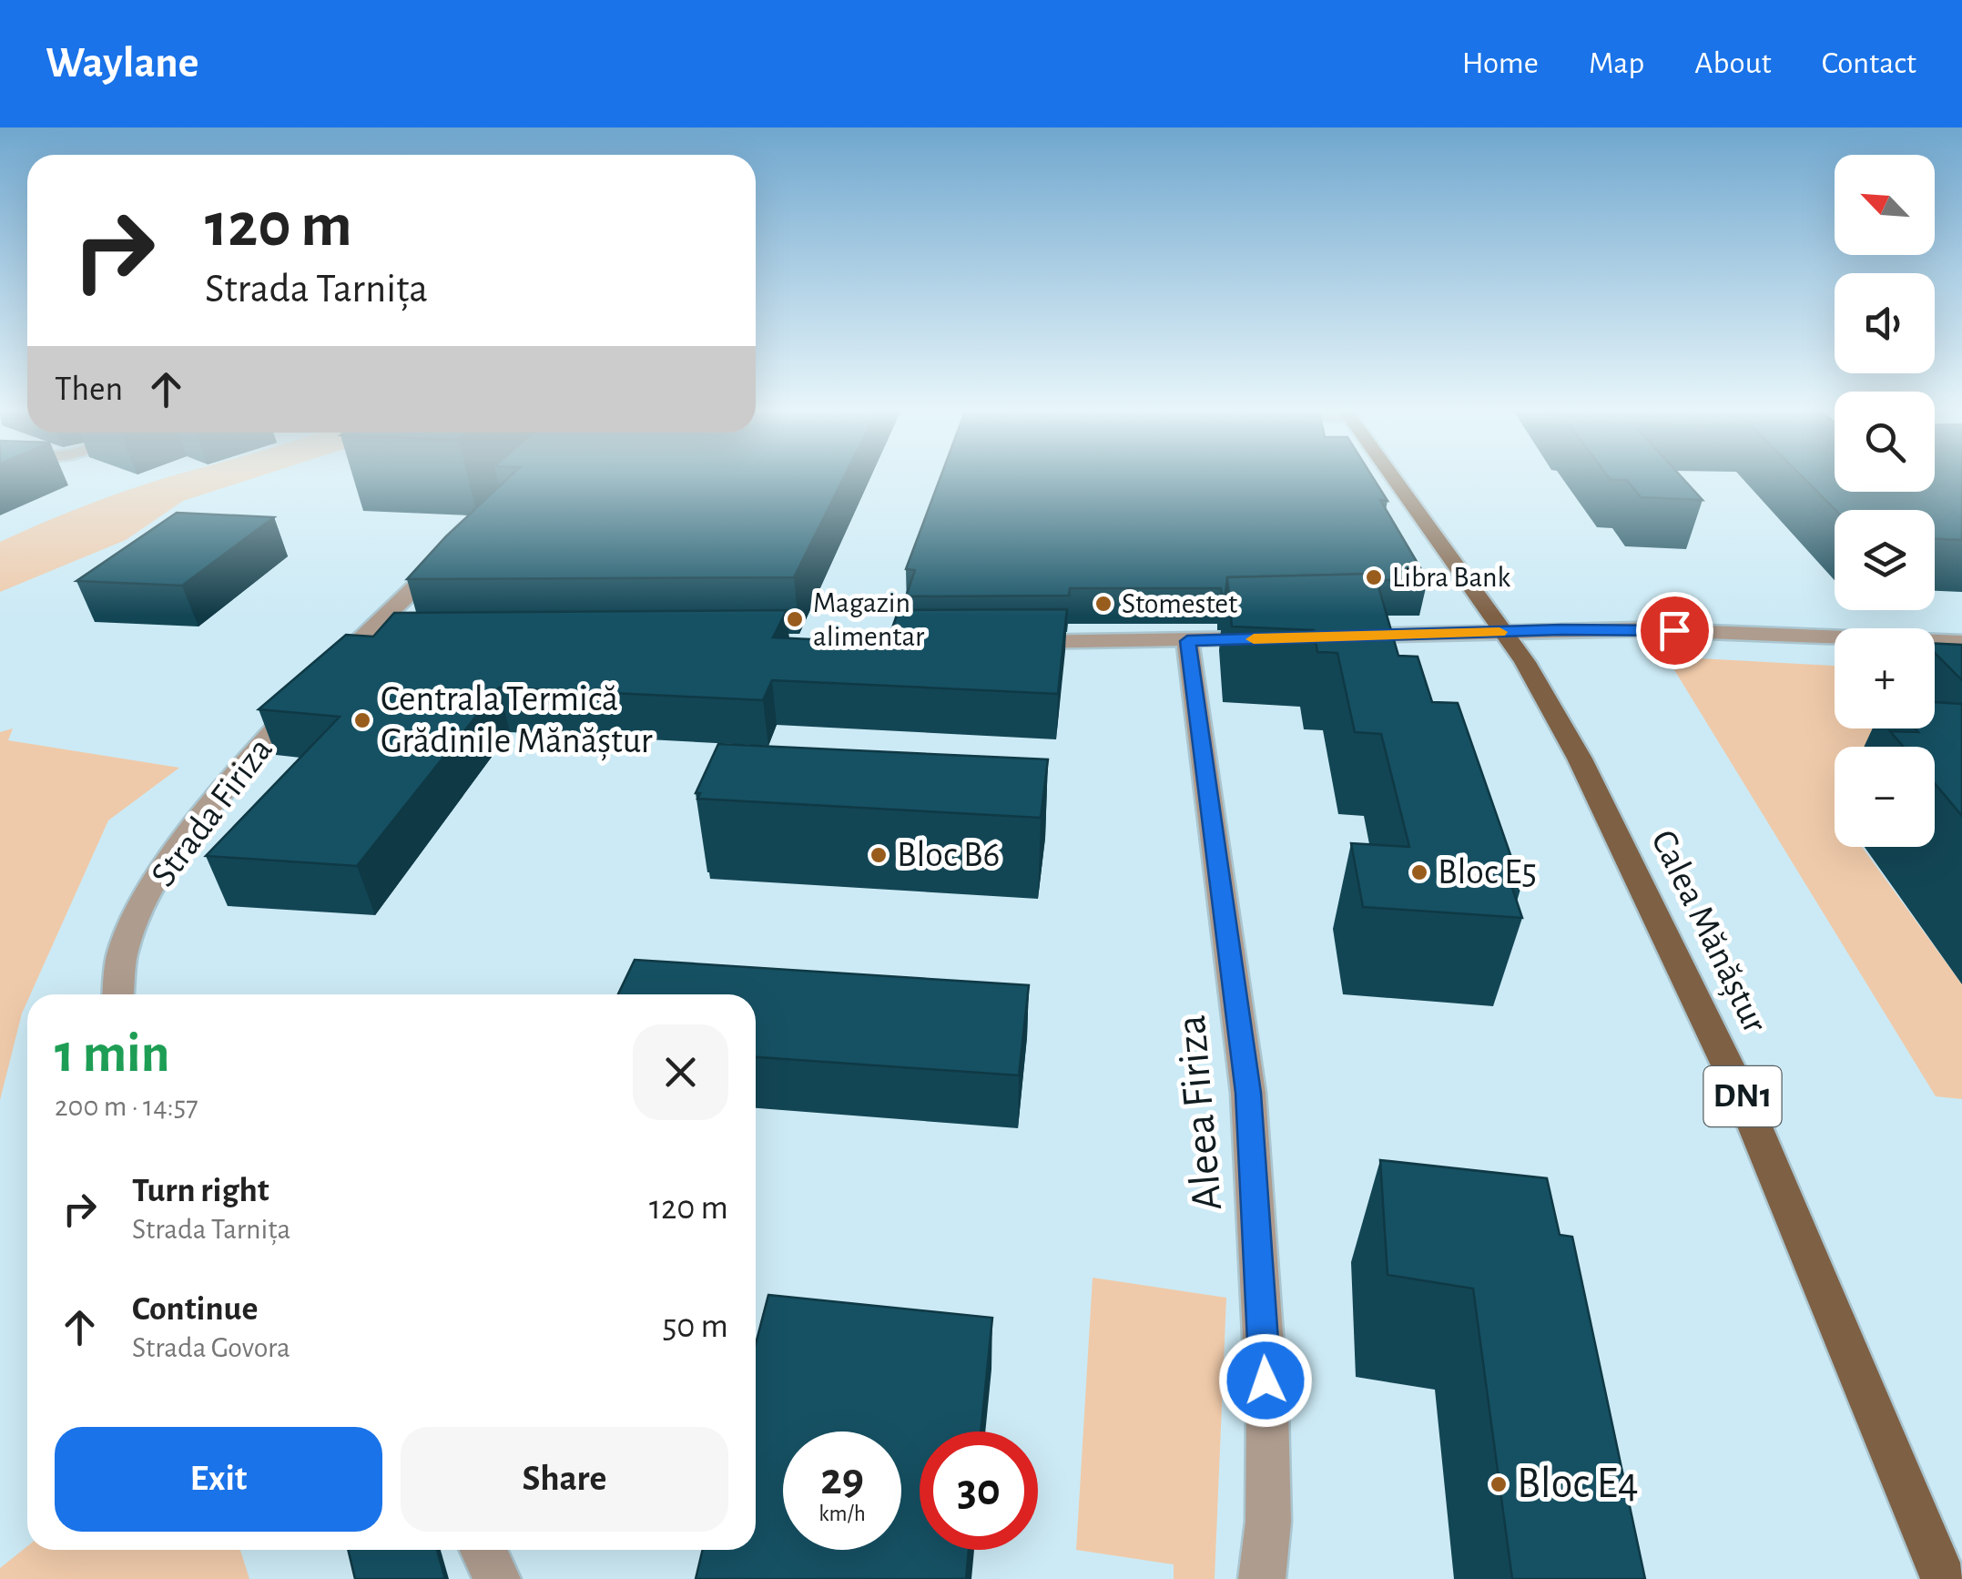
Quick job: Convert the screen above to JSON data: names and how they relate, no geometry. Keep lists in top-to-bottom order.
{
  "streets": {
    "main road": ["Calea Mănăștur", "DN1"],
    "street": ["Strada Firiza", "Aleea Firiza"]
  },
  "places": [
    "Libra Bank",
    "Stomestet",
    "Magazin alimentar",
    "Centrala Termică Grădinile Mănăștur",
    "Bloc B6",
    "Bloc E5",
    "Bloc E4"
  ],
  "north": "top left",
  "page": {
    "header": "Waylane",
    "nav": [
      "Home",
      "Map",
      "About",
      "Contact"
    ],
    "map_buttons": ["+", "−"],
    "turn": ["120 m", "Strada Tarnița"],
    "then": "Then",
    "heading": ["1 min", "200 m · 14:57"],
    "list": [
      {
        "name": "Turn right",
        "note": "Strada Tarnița",
        "value": "120 m"
      },
      {
        "name": "Continue",
        "note": "Strada Govora",
        "value": "50 m"
      }
    ],
    "buttons": ["Exit", "Share"],
    "speed": "29 km/h",
    "limit": "30"
  }
}
